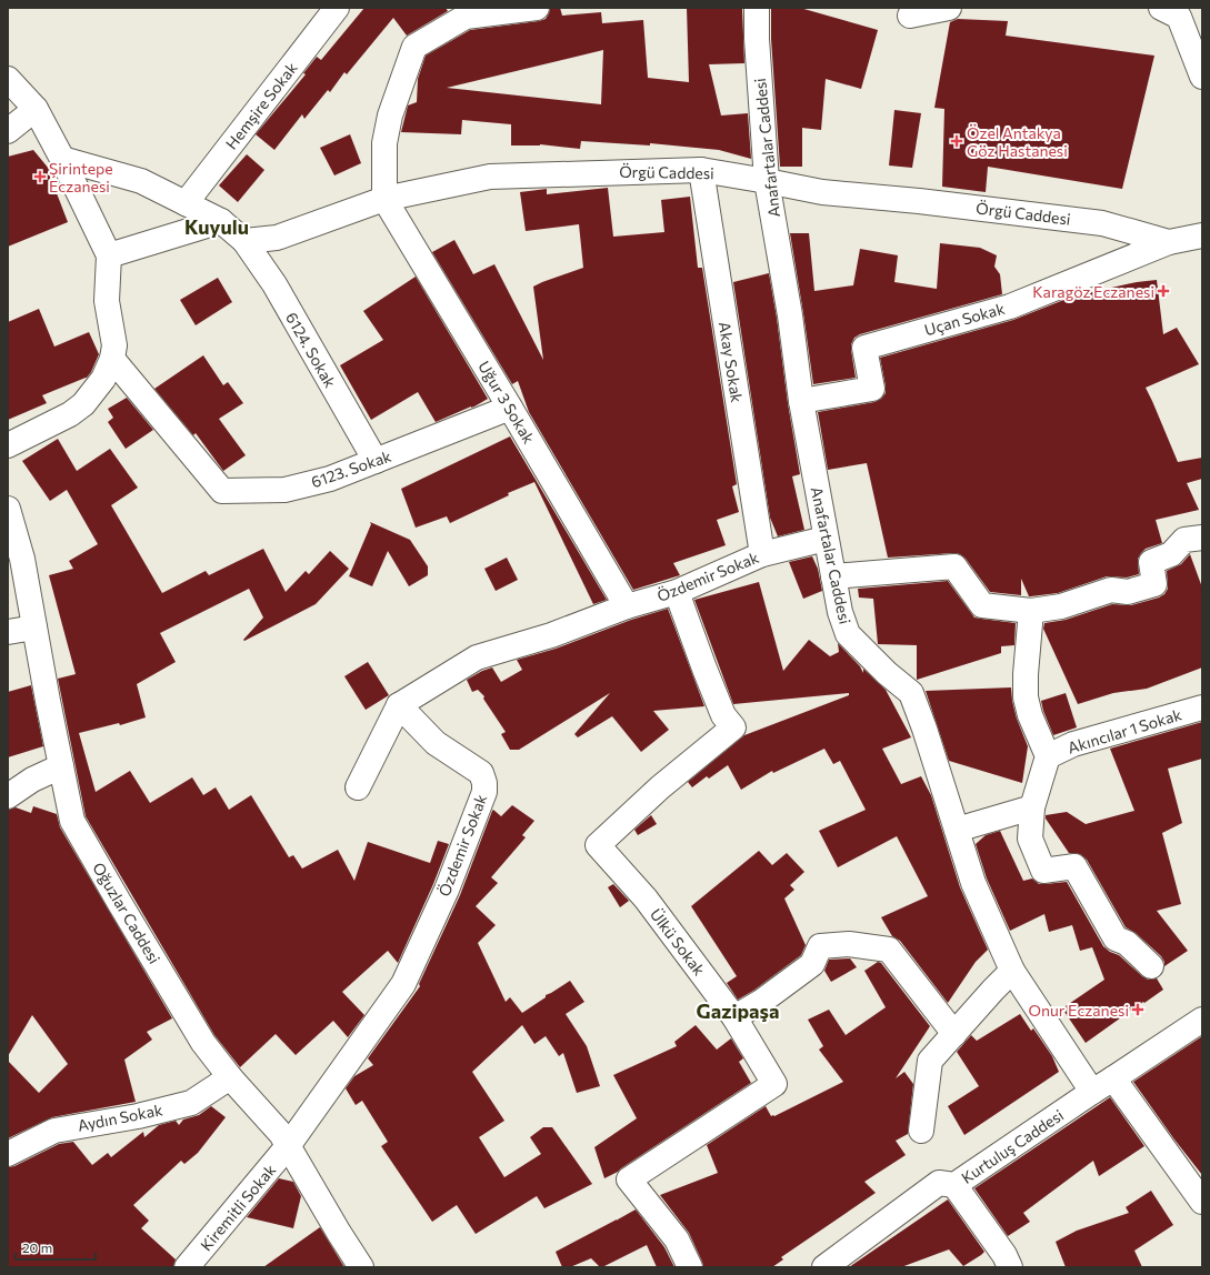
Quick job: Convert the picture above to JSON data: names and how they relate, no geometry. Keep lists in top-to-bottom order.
{
  "streets": {
    "street": [
      "Hemşire Sokak",
      "Anafartalar Caddesi",
      "Örgü Caddesi",
      "Uçan Sokak",
      "6124. Sokak",
      "Akay Sokak",
      "Uğur 3 Sokak",
      "6123. Sokak",
      "Özdemir Sokak",
      "Akıncılar 1 Sokak",
      "Oğuzlar Caddesi",
      "Ülkü Sokak",
      "Aydın Sokak",
      "Kurtuluş Caddesi",
      "Kiremitli Sokak"
    ]
  },
  "crossings": [
    ["Anafartalar Caddesi", "Örgü Caddesi"],
    ["Anafartalar Caddesi", "Uçan Sokak"],
    ["Anafartalar Caddesi", "Özdemir Sokak"],
    ["Anafartalar Caddesi", "Kurtuluş Caddesi"],
    ["Örgü Caddesi", "Uçan Sokak"],
    ["Örgü Caddesi", "6124. Sokak"],
    ["Örgü Caddesi", "Akay Sokak"],
    ["Örgü Caddesi", "Uğur 3 Sokak"],
    ["6124. Sokak", "6123. Sokak"],
    ["Akay Sokak", "Özdemir Sokak"],
    ["Uğur 3 Sokak", "6123. Sokak"],
    ["Uğur 3 Sokak", "Özdemir Sokak"],
    ["Özdemir Sokak", "Oğuzlar Caddesi"],
    ["Özdemir Sokak", "Ülkü Sokak"],
    ["Özdemir Sokak", "Kiremitli Sokak"],
    ["Oğuzlar Caddesi", "Aydın Sokak"],
    ["Oğuzlar Caddesi", "Kiremitli Sokak"]
  ],
  "districts": ["Kuyulu", "Gazipaşa"],
  "places": {
    "health": [
      "Özel Antakya Göz Hastanesi",
      "Şirintepe Eczanesi",
      "Karagöz Eczanesi",
      "Onur Eczanesi"
    ]
  },
  "scale_bar": "20 m"
}
